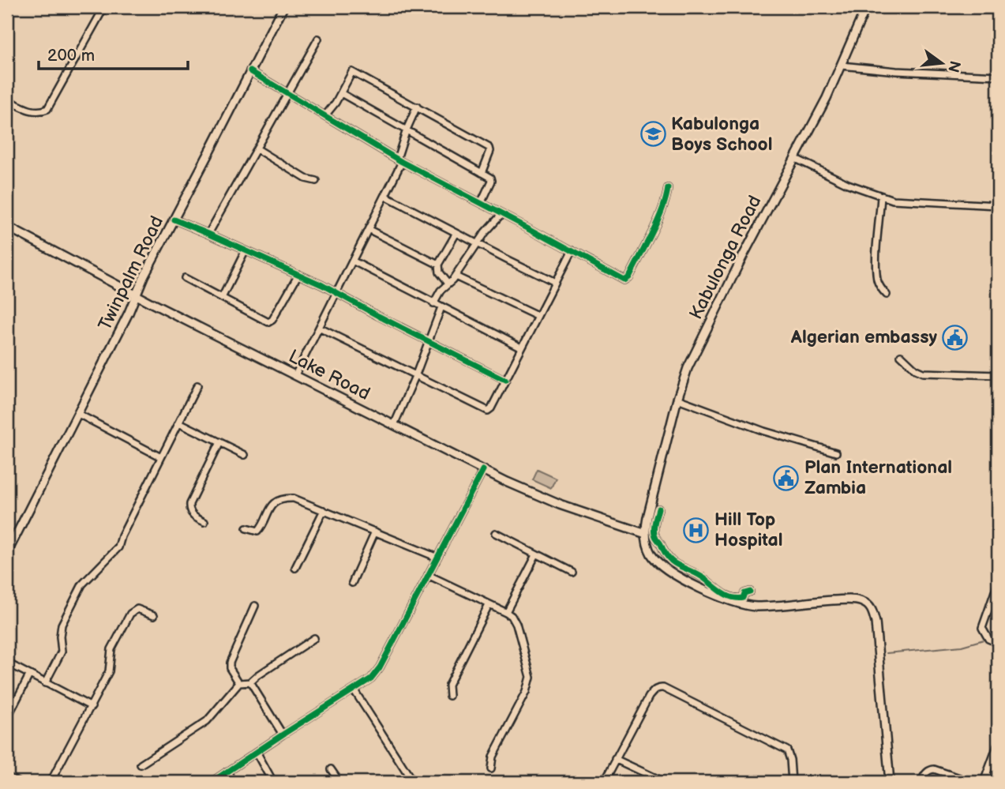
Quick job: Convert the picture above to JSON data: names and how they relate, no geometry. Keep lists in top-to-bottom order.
{
  "streets": {
    "main road": ["Kabulonga Road", "Twinpalm Road", "Lake Road"]
  },
  "crossings": [
    ["Kabulonga Road", "Lake Road"],
    ["Twinpalm Road", "Lake Road"]
  ],
  "places": {
    "school or university": ["Kabulonga Boys School"],
    "public building": ["Algerian embassy", "Plan International Zambia"],
    "hospital": ["Hill Top Hospital"]
  },
  "scale_bar": "200 m",
  "north": "right"
}
